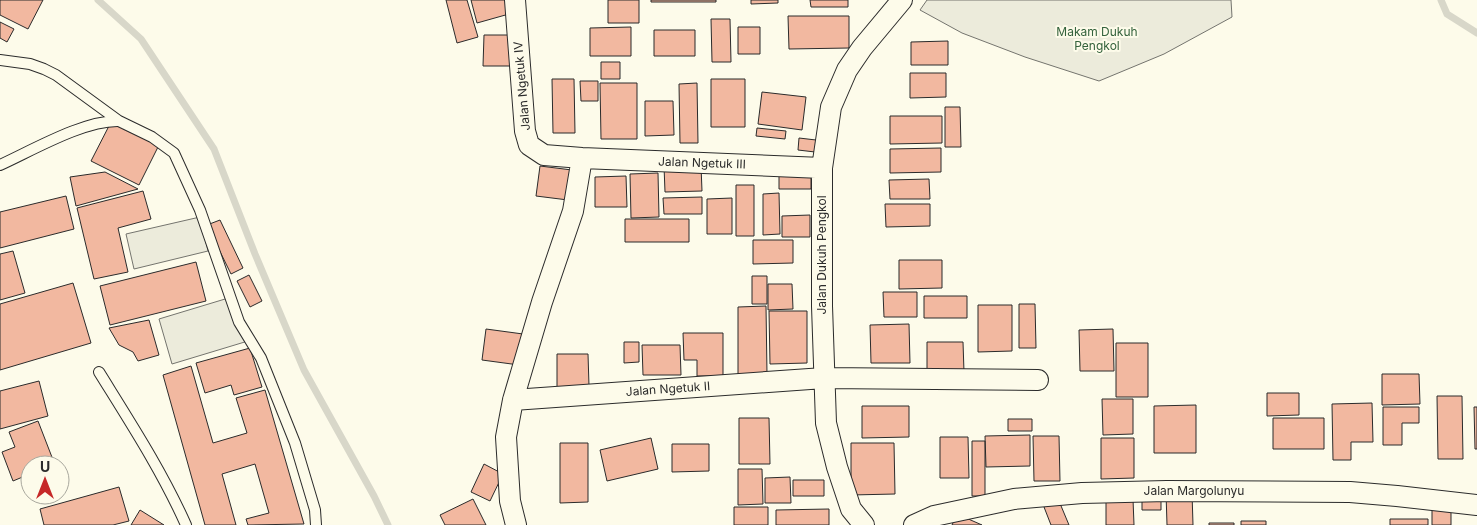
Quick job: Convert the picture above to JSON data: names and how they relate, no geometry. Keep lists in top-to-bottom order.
{
  "streets": {
    "street": [
      "Jalan Ngetuk IV",
      "Jalan Ngetuk III",
      "Jalan Dukuh Pengkol",
      "Jalan Ngetuk II",
      "Jalan Margolunyu"
    ]
  },
  "crossings": [
    ["Jalan Ngetuk IV", "Jalan Ngetuk III"],
    ["Jalan Ngetuk III", "Jalan Dukuh Pengkol"],
    ["Jalan Dukuh Pengkol", "Jalan Ngetuk II"]
  ],
  "parks": ["Makam Dukuh Pengkol"],
  "north": "top"
}
